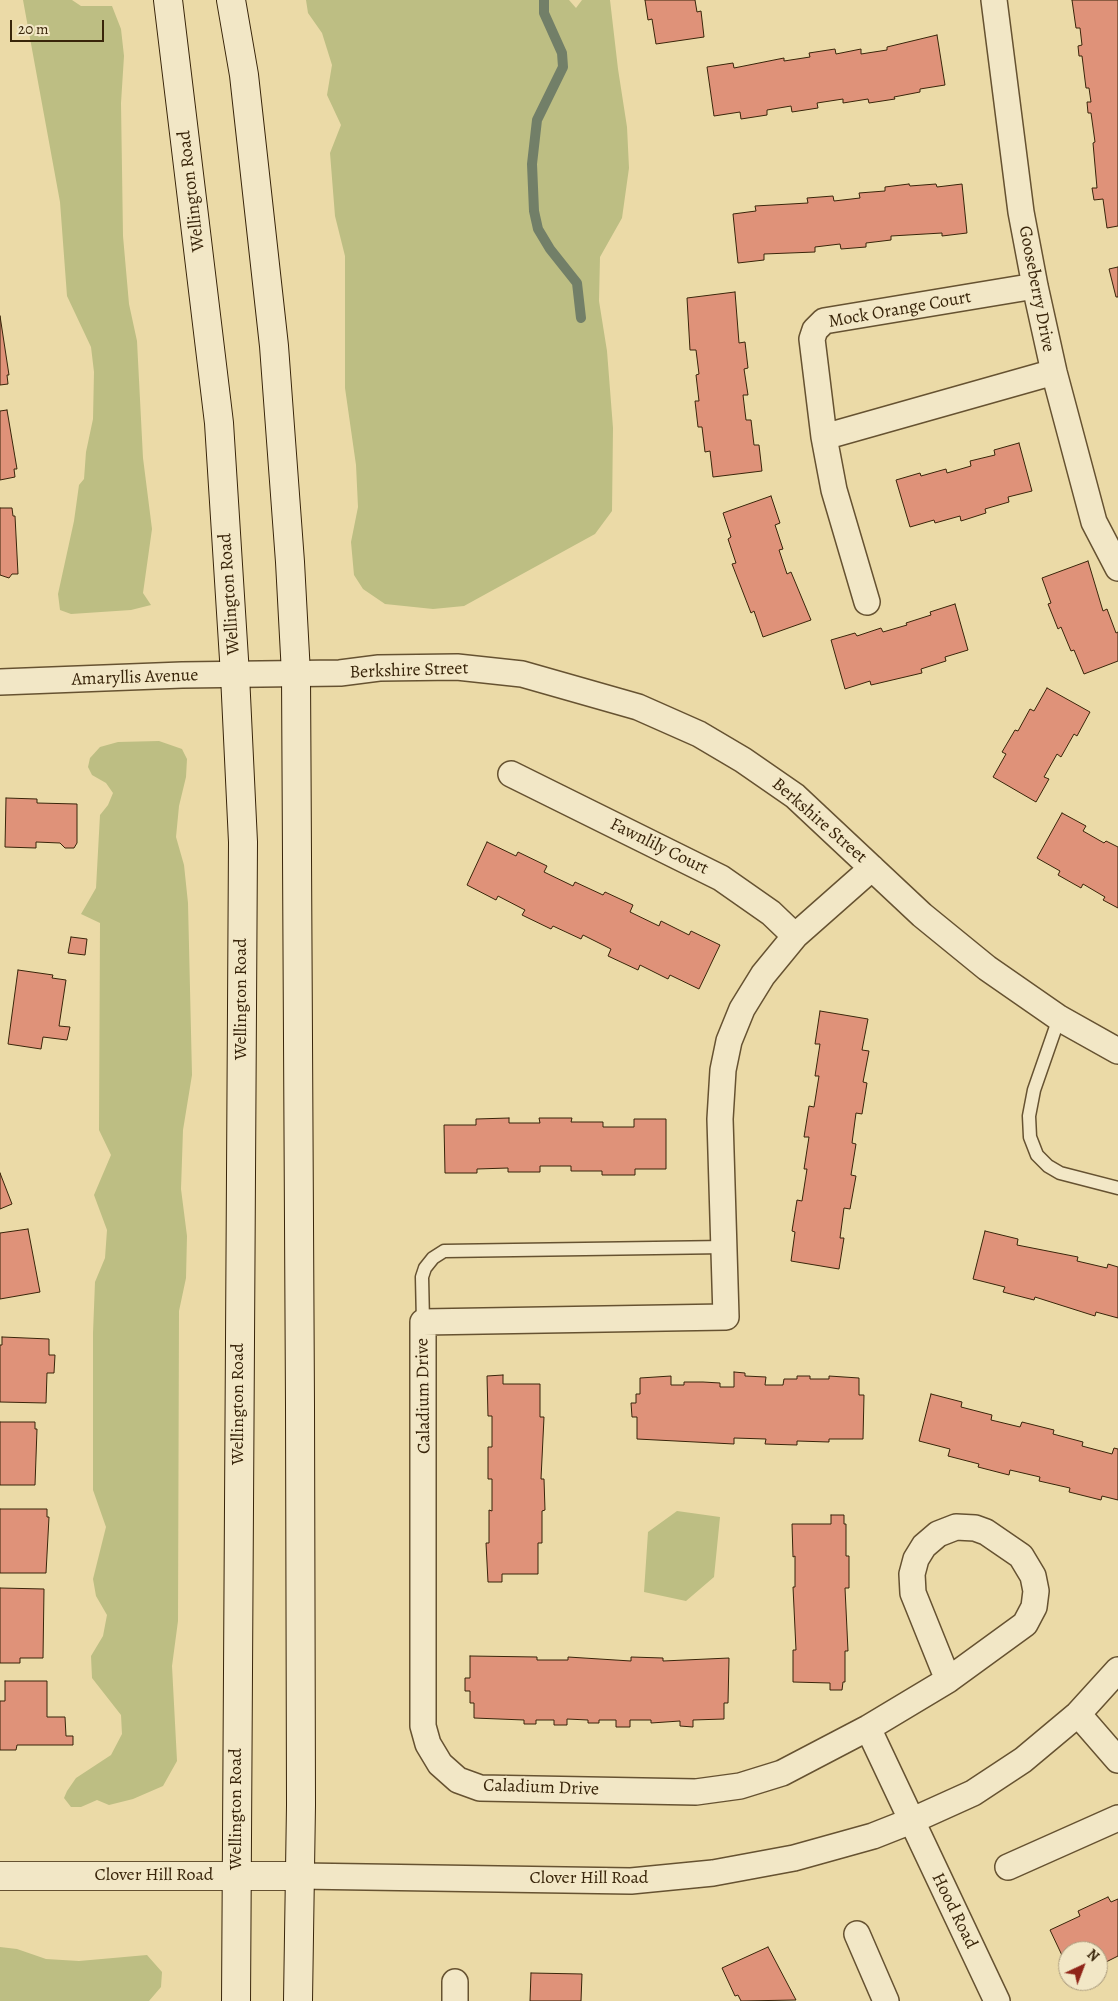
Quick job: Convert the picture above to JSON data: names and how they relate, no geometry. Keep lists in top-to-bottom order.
{
  "streets": {
    "main road": ["Wellington Road", "Clover Hill Road"],
    "street": [
      "Gooseberry Drive",
      "Mock Orange Court",
      "Berkshire Street",
      "Amaryllis Avenue",
      "Fawnlily Court",
      "Caladium Drive",
      "Hood Road"
    ]
  },
  "crossings": [
    ["Wellington Road", "Amaryllis Avenue"],
    ["Wellington Road", "Clover Hill Road"],
    ["Gooseberry Drive", "Mock Orange Court"],
    ["Berkshire Street", "Amaryllis Avenue"],
    ["Berkshire Street", "Caladium Drive"],
    ["Fawnlily Court", "Caladium Drive"],
    ["Clover Hill Road", "Hood Road"]
  ],
  "scale_bar": "20 m",
  "north": "top right"
}
